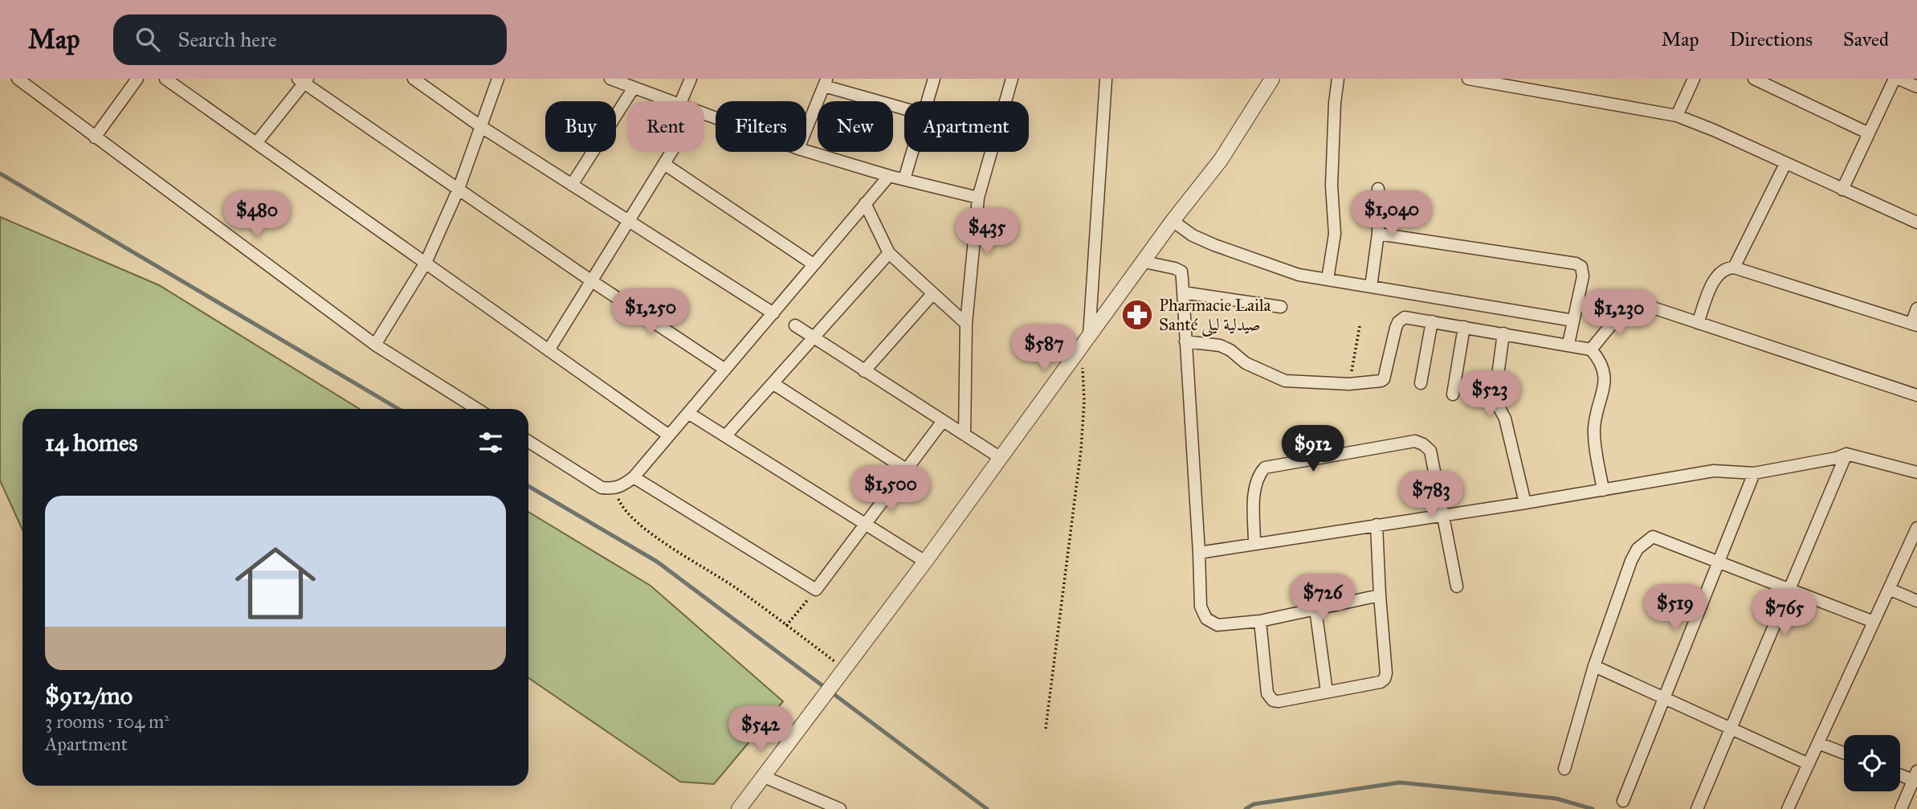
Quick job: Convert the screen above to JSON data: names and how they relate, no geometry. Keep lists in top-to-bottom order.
{
  "places": {
    "pharmacy": ["Pharmacie Laila Santé صيدلية ليلى"]
  },
  "page": {
    "header": "Map",
    "search": "Search here",
    "nav": ["Map", "Directions", "Saved"],
    "chip": [
      "Buy",
      "Rent",
      "Filters",
      "New",
      "Apartment"
    ],
    "price": [
      "$1,040",
      "$480",
      "$435",
      "$1,250",
      "$1,230",
      "$587",
      "$523",
      "$912",
      "$1,500",
      "$783",
      "$726",
      "$519",
      "$765",
      "$542"
    ],
    "heading": "14 homes",
    "list": [
      {
        "name": "$912/mo",
        "note": "3 rooms · 104 m² · Apartment"
      }
    ]
  }
}
